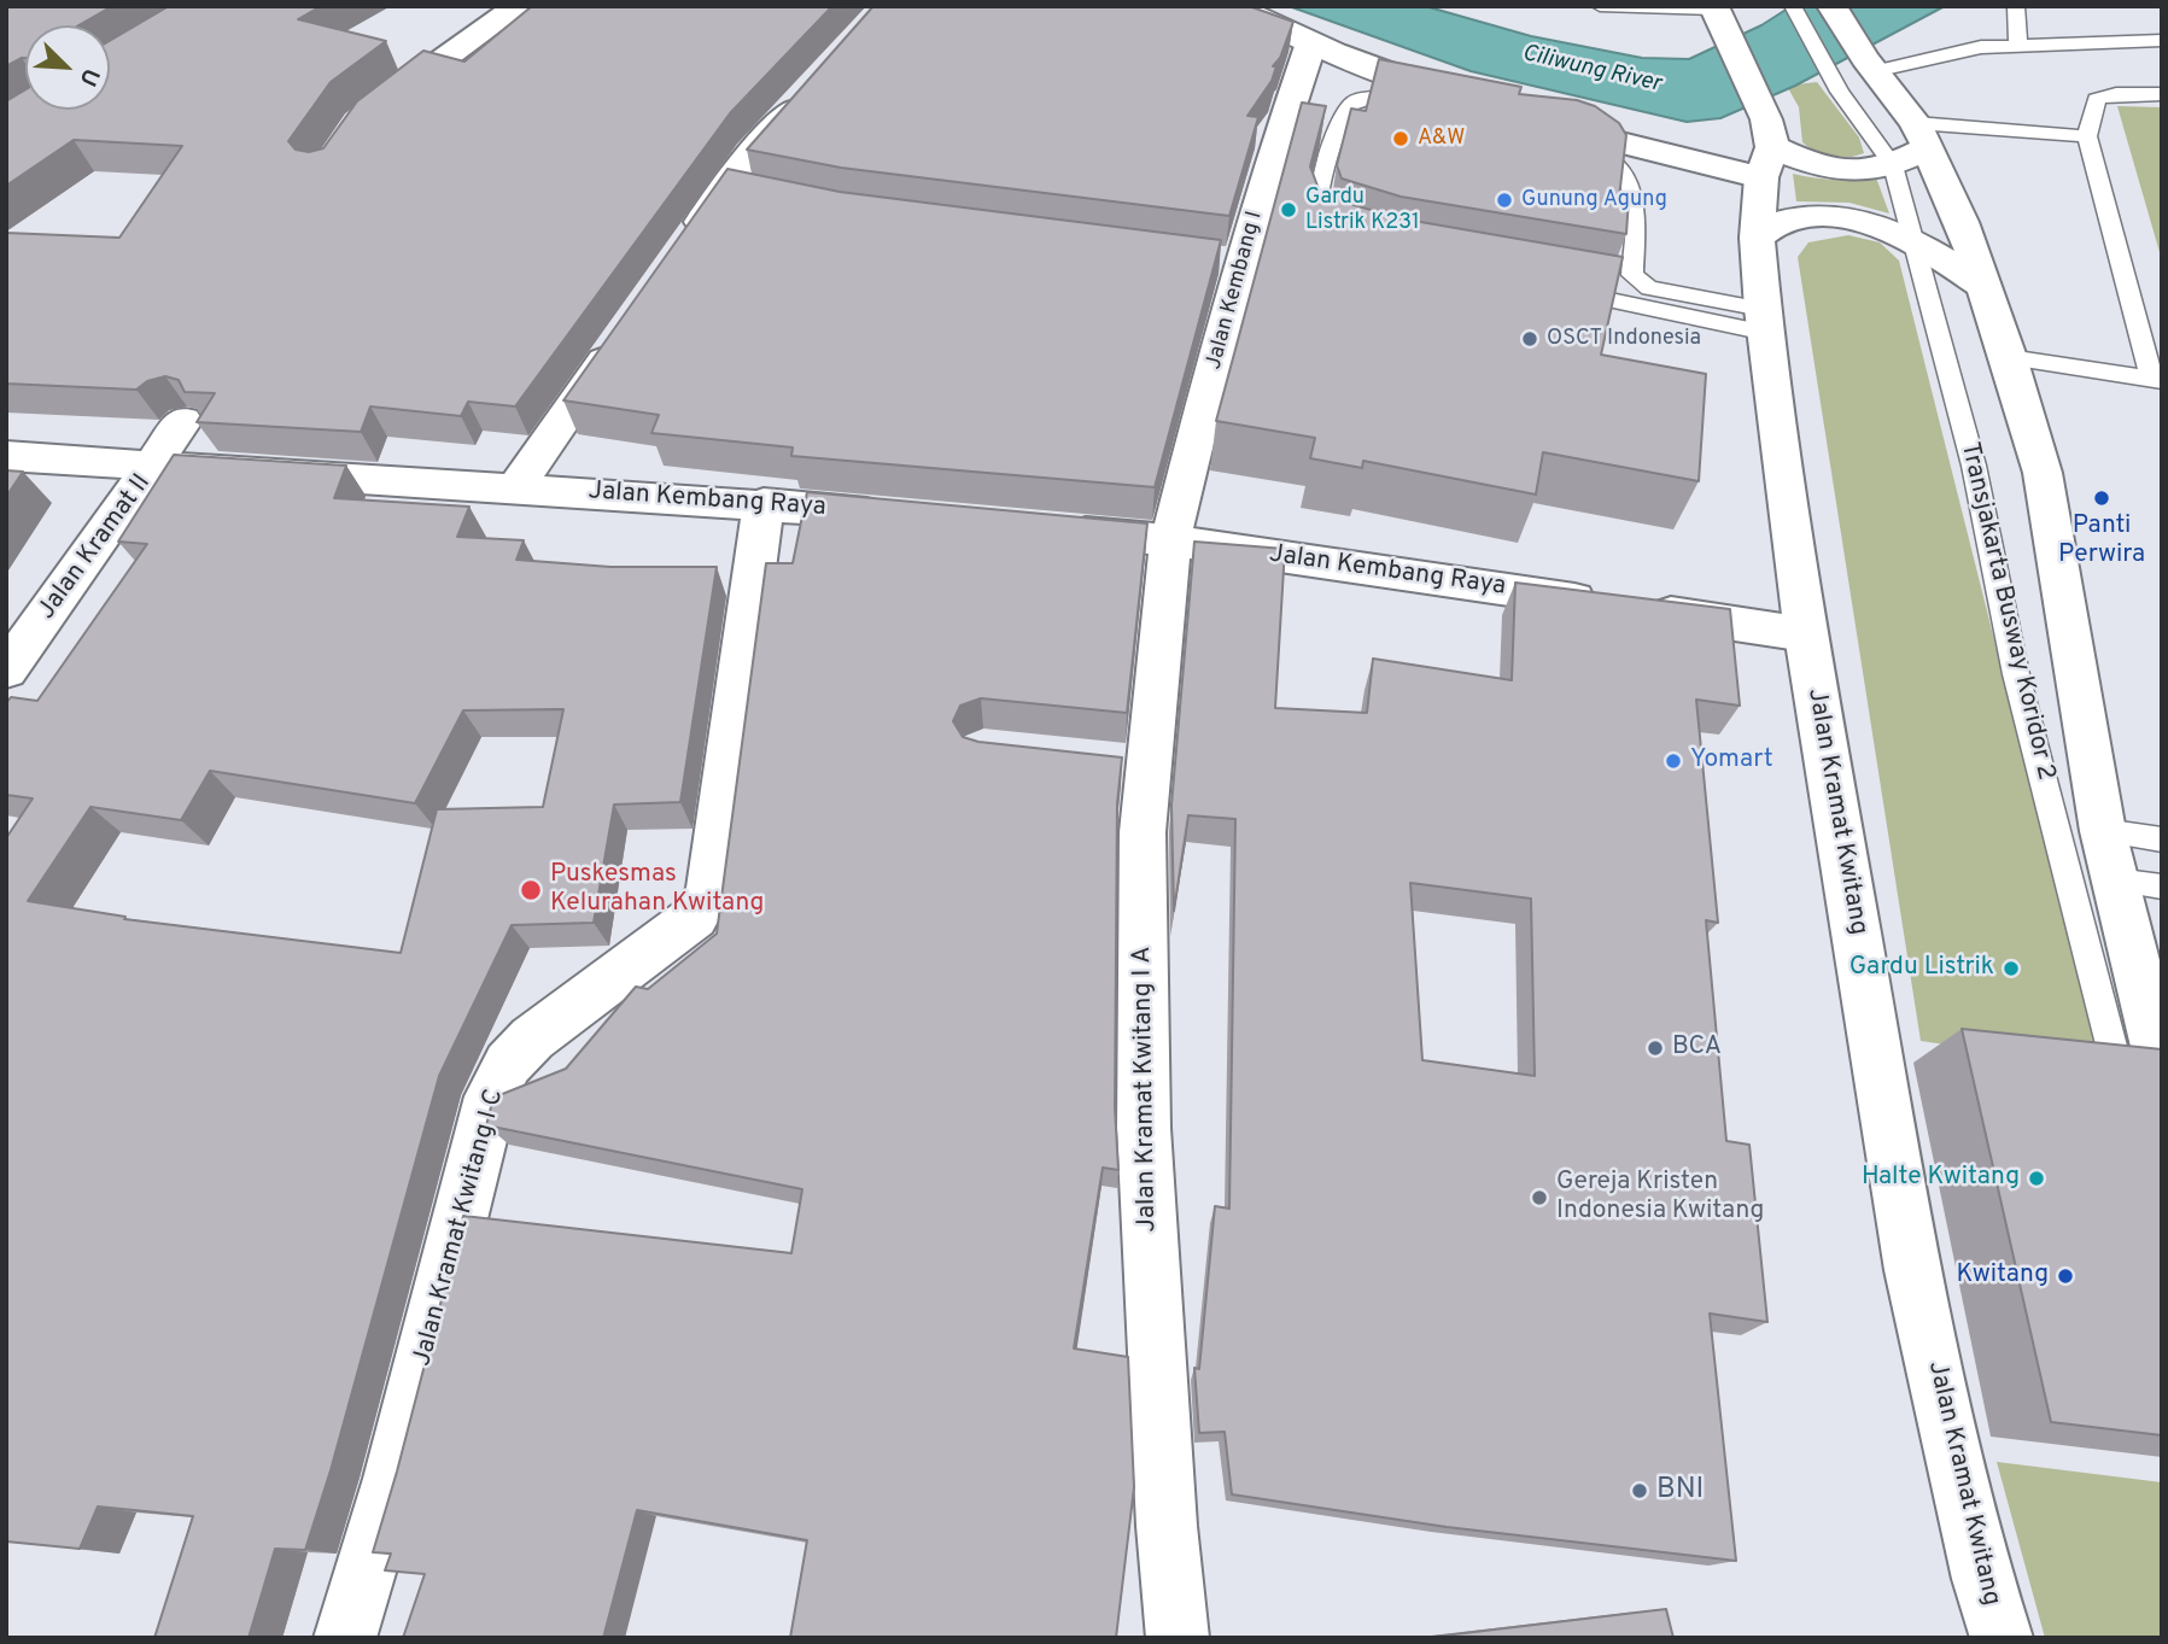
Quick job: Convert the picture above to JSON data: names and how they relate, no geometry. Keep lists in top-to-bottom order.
{
  "streets": {
    "street": [
      "Jalan Kembang I",
      "Jalan Kembang Raya",
      "Jalan Kramat II",
      "Jalan Kramat Kwitang",
      "Jalan Kramat Kwitang I A",
      "Jalan Kramat Kwitang I C"
    ],
    "lane": ["Transjakarta Busway Koridor 2"]
  },
  "crossings": [
    ["Jalan Kembang I", "Jalan Kembang Raya"],
    ["Jalan Kembang I", "Jalan Kramat Kwitang I A"],
    ["Jalan Kembang Raya", "Jalan Kramat II"],
    ["Jalan Kembang Raya", "Jalan Kramat Kwitang"],
    ["Jalan Kembang Raya", "Jalan Kramat Kwitang I A"],
    ["Jalan Kembang Raya", "Jalan Kramat Kwitang I C"]
  ],
  "water": ["Ciliwung River"],
  "places": [
    "A&W",
    "Gunung Agung",
    "Gardu Listrik K231",
    "OSCT Indonesia",
    "Panti Perwira",
    "Yomart",
    "Puskesmas Kelurahan Kwitang",
    "Gardu Listrik",
    "BCA",
    "Halte Kwitang",
    "Gereja Kristen Indonesia Kwitang",
    "Kwitang",
    "BNI"
  ],
  "north": "bottom right"
}
